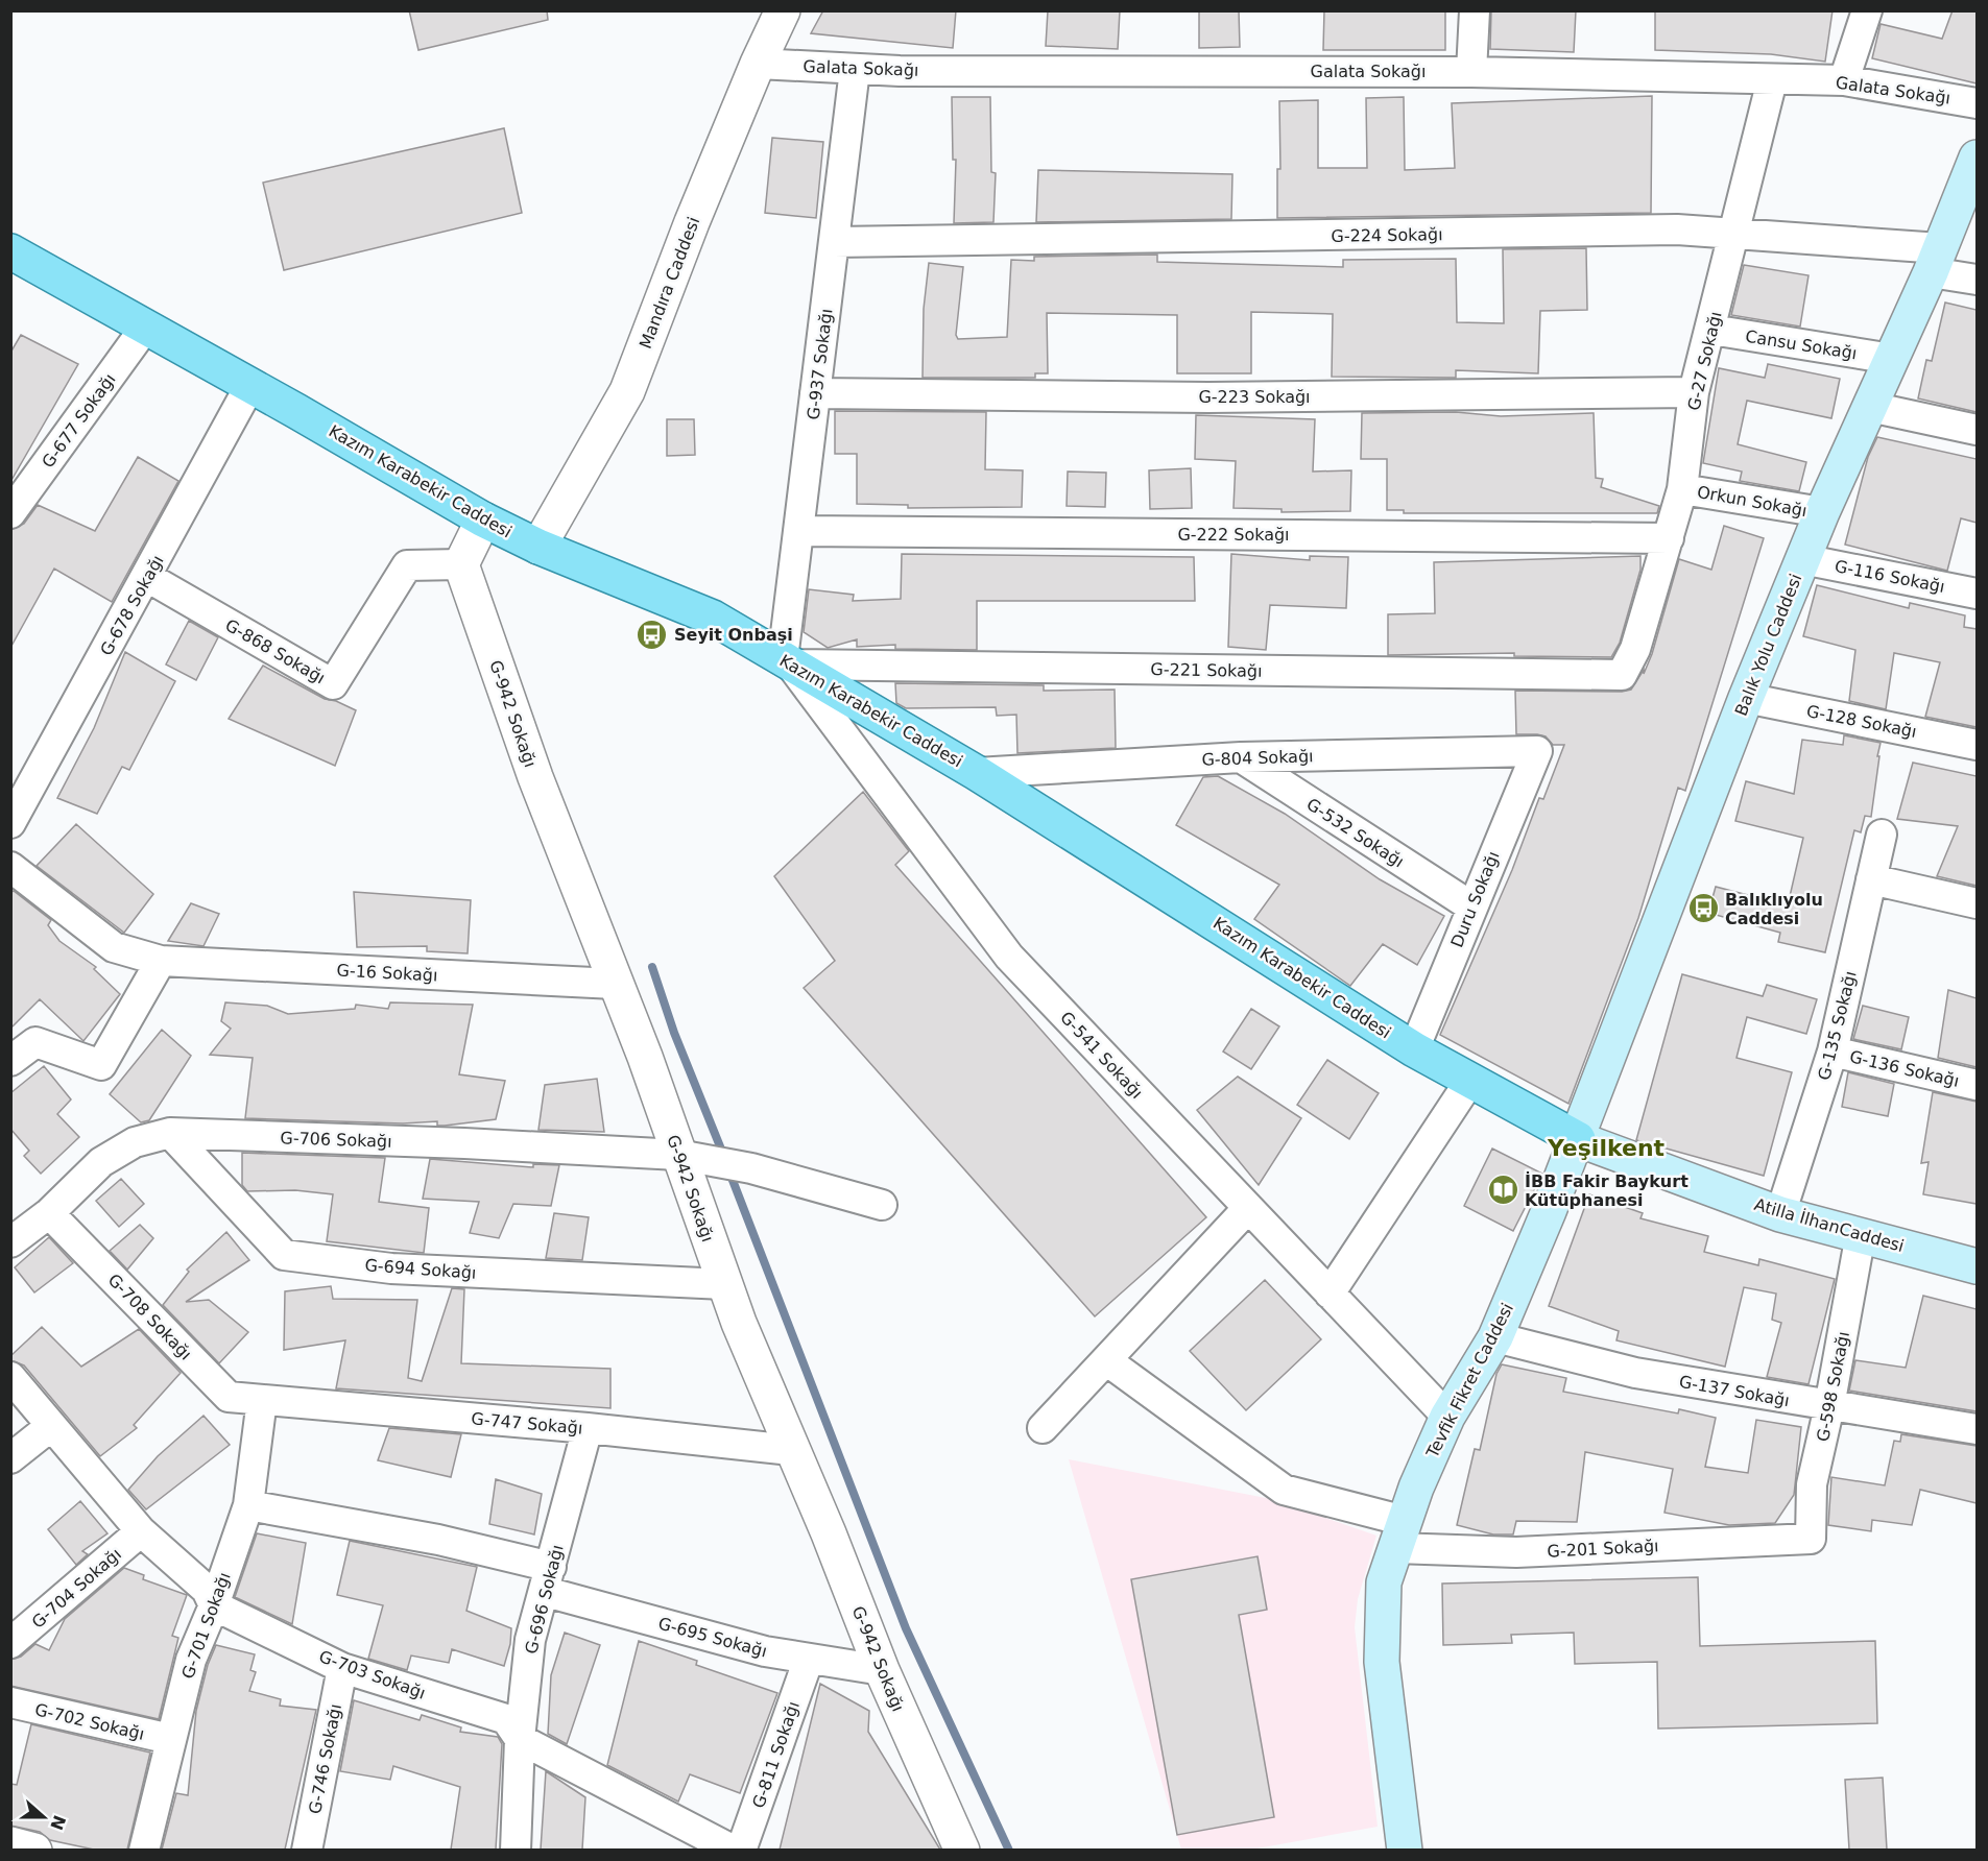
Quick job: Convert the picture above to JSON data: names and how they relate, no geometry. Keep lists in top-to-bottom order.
{
  "streets": {
    "main road": [
      "Kazım Karabekir Caddesi",
      "Balık Yolu Caddesi",
      "Atilla İlhanCaddesi",
      "Tevfik Fikret Caddesi"
    ],
    "street": [
      "Galata Sokağı",
      "G-224 Sokağı",
      "Mandıra Caddesi",
      "Cansu Sokağı",
      "G-27 Sokağı",
      "G-937 Sokağı",
      "G-223 Sokağı",
      "G-677 Sokağı",
      "Orkun Sokağı",
      "G-222 Sokağı",
      "G-116 Sokağı",
      "G-678 Sokağı",
      "G-868 Sokağı",
      "G-221 Sokağı",
      "G-942 Sokağı",
      "G-128 Sokağı",
      "G-804 Sokağı",
      "G-532 Sokağı",
      "Duru Sokağı",
      "G-16 Sokağı",
      "G-135 Sokağı",
      "G-541 Sokağı",
      "G-136 Sokağı",
      "G-706 Sokağı",
      "G-694 Sokağı",
      "G-708 Sokağı",
      "G-598 Sokağı",
      "G-137 Sokağı",
      "G-747 Sokağı",
      "G-201 Sokağı",
      "G-704 Sokağı",
      "G-696 Sokağı",
      "G-701 Sokağı",
      "G-695 Sokağı",
      "G-703 Sokağı",
      "G-702 Sokağı",
      "G-811 Sokağı",
      "G-746 Sokağı"
    ]
  },
  "crossings": [
    ["Galata Sokağı", "Mandıra Caddesi"],
    ["Galata Sokağı", "G-27 Sokağı"],
    ["Galata Sokağı", "G-937 Sokağı"],
    ["G-224 Sokağı", "G-27 Sokağı"],
    ["G-224 Sokağı", "G-937 Sokağı"],
    ["G-224 Sokağı", "Balık Yolu Caddesi"],
    ["Mandıra Caddesi", "Kazım Karabekir Caddesi"],
    ["Cansu Sokağı", "G-27 Sokağı"],
    ["Cansu Sokağı", "Balık Yolu Caddesi"],
    ["G-27 Sokağı", "G-223 Sokağı"],
    ["G-27 Sokağı", "Orkun Sokağı"],
    ["G-27 Sokağı", "G-222 Sokağı"],
    ["G-27 Sokağı", "G-221 Sokağı"],
    ["G-937 Sokağı", "G-223 Sokağı"],
    ["G-937 Sokağı", "Kazım Karabekir Caddesi"],
    ["G-937 Sokağı", "G-222 Sokağı"],
    ["G-937 Sokağı", "G-221 Sokağı"],
    ["G-937 Sokağı", "G-541 Sokağı"],
    ["G-677 Sokağı", "Kazım Karabekir Caddesi"],
    ["Kazım Karabekir Caddesi", "G-678 Sokağı"],
    ["Kazım Karabekir Caddesi", "Balık Yolu Caddesi"],
    ["Kazım Karabekir Caddesi", "G-221 Sokağı"],
    ["Kazım Karabekir Caddesi", "G-804 Sokağı"],
    ["Kazım Karabekir Caddesi", "Duru Sokağı"],
    ["Kazım Karabekir Caddesi", "G-541 Sokağı"],
    ["Kazım Karabekir Caddesi", "Atilla İlhanCaddesi"],
    ["Kazım Karabekir Caddesi", "Tevfik Fikret Caddesi"],
    ["Orkun Sokağı", "Balık Yolu Caddesi"],
    ["G-116 Sokağı", "Balık Yolu Caddesi"],
    ["G-678 Sokağı", "G-868 Sokağı"],
    ["Balık Yolu Caddesi", "G-128 Sokağı"],
    ["Balık Yolu Caddesi", "Atilla İlhanCaddesi"],
    ["Balık Yolu Caddesi", "Tevfik Fikret Caddesi"],
    ["G-868 Sokağı", "G-942 Sokağı"],
    ["G-221 Sokağı", "G-541 Sokağı"],
    ["G-942 Sokağı", "G-16 Sokağı"],
    ["G-942 Sokağı", "G-706 Sokağı"],
    ["G-942 Sokağı", "G-694 Sokağı"],
    ["G-942 Sokağı", "G-747 Sokağı"],
    ["G-942 Sokağı", "G-695 Sokağı"],
    ["G-804 Sokağı", "G-532 Sokağı"],
    ["G-804 Sokağı", "Duru Sokağı"],
    ["G-532 Sokağı", "Duru Sokağı"],
    ["G-135 Sokağı", "G-136 Sokağı"],
    ["G-135 Sokağı", "Atilla İlhanCaddesi"],
    ["G-541 Sokağı", "Tevfik Fikret Caddesi"],
    ["G-706 Sokağı", "G-694 Sokağı"],
    ["G-706 Sokağı", "G-708 Sokağı"],
    ["Atilla İlhanCaddesi", "Tevfik Fikret Caddesi"],
    ["Atilla İlhanCaddesi", "G-598 Sokağı"],
    ["G-708 Sokağı", "G-747 Sokağı"],
    ["G-708 Sokağı", "G-701 Sokağı"],
    ["Tevfik Fikret Caddesi", "G-137 Sokağı"],
    ["Tevfik Fikret Caddesi", "G-201 Sokağı"],
    ["G-598 Sokağı", "G-137 Sokağı"],
    ["G-598 Sokağı", "G-201 Sokağı"],
    ["G-747 Sokağı", "G-696 Sokağı"],
    ["G-747 Sokağı", "G-701 Sokağı"],
    ["G-704 Sokağı", "G-703 Sokağı"],
    ["G-696 Sokağı", "G-695 Sokağı"],
    ["G-696 Sokağı", "G-703 Sokağı"],
    ["G-701 Sokağı", "G-695 Sokağı"],
    ["G-701 Sokağı", "G-703 Sokağı"],
    ["G-701 Sokağı", "G-702 Sokağı"],
    ["G-695 Sokağı", "G-811 Sokağı"],
    ["G-703 Sokağı", "G-746 Sokağı"]
  ],
  "districts": ["Yeşilkent"],
  "places": {
    "bus stop": ["Seyit Onbaşi", "Balıklıyolu Caddesi"],
    "library": ["İBB Fakir Baykurt Kütüphanesi"]
  },
  "north": "right"
}
